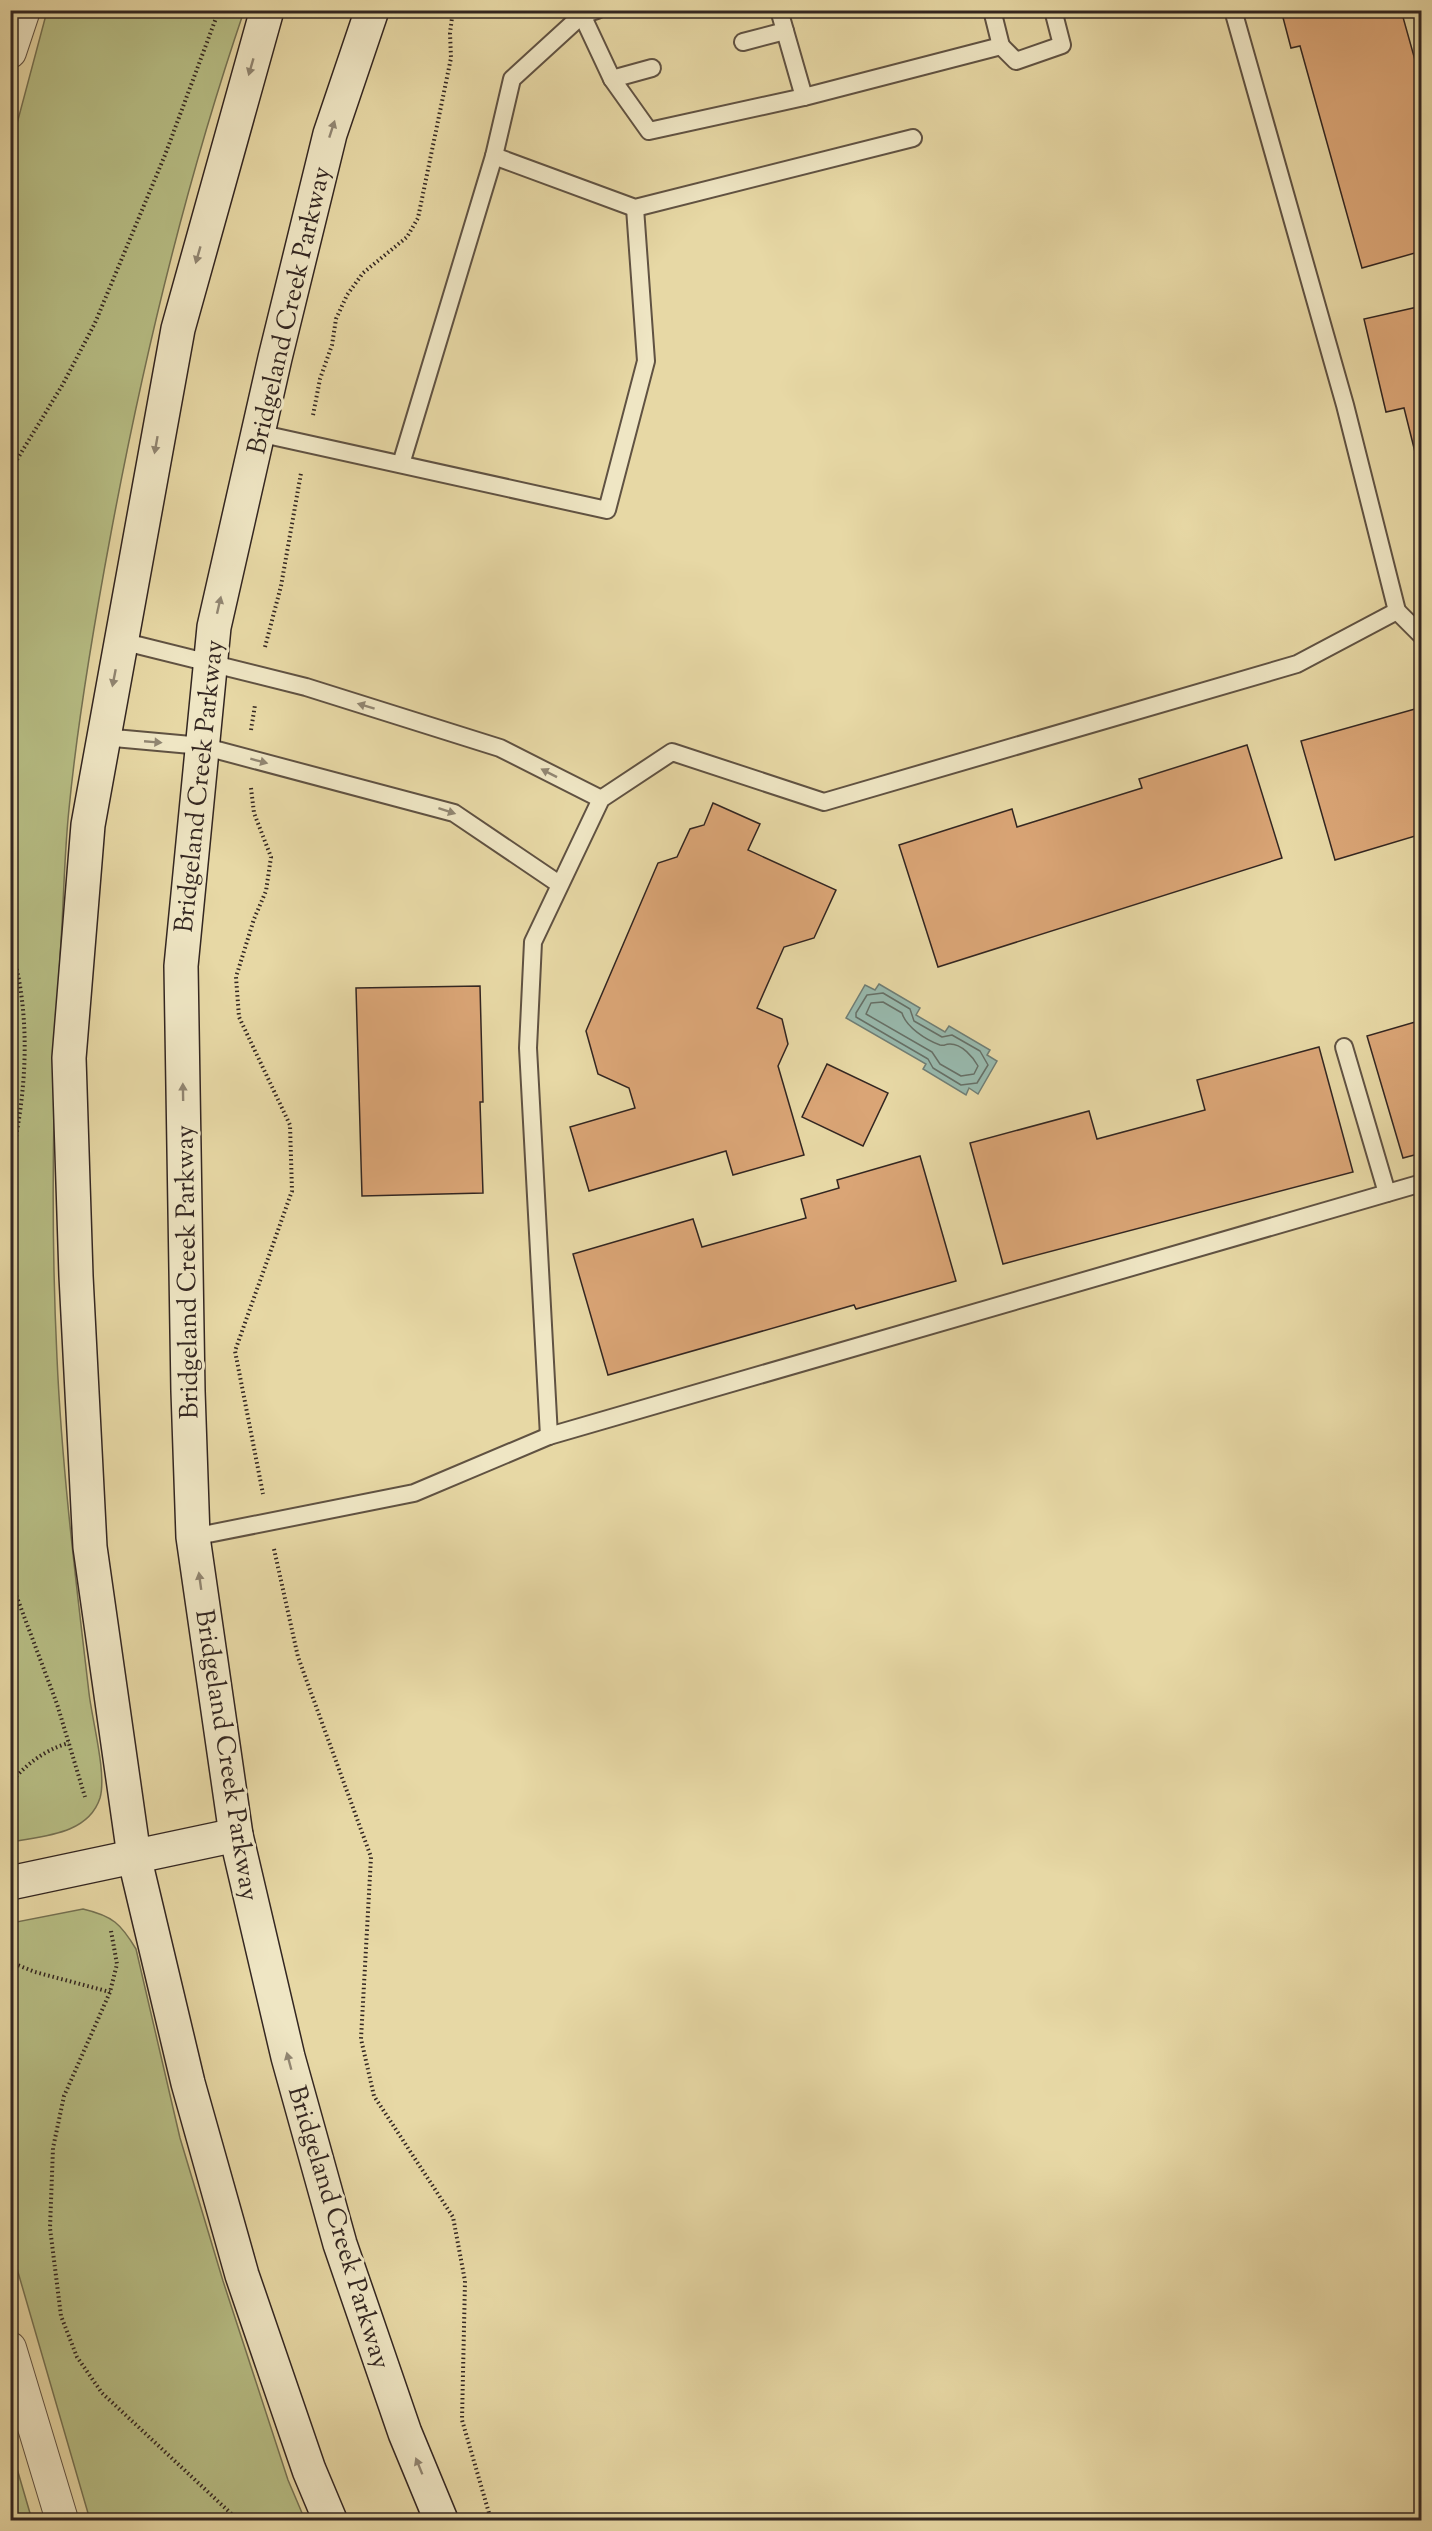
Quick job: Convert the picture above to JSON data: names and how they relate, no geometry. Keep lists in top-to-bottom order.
{
  "streets": {
    "main road": ["Bridgeland Creek Parkway"]
  }
}
